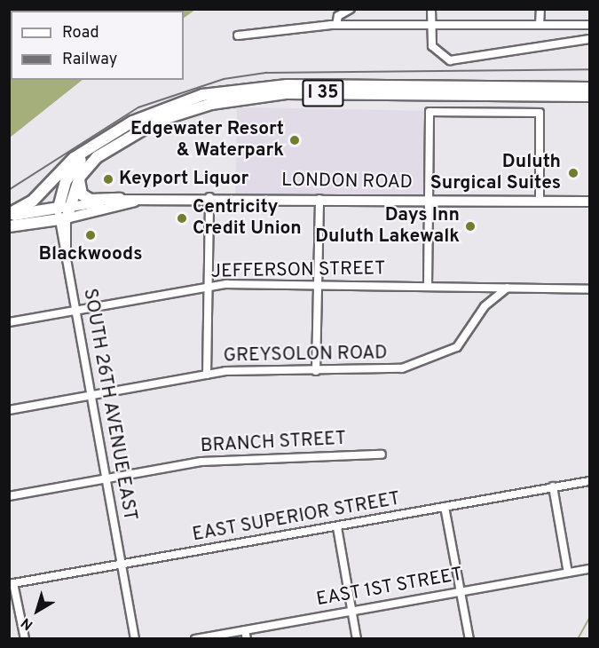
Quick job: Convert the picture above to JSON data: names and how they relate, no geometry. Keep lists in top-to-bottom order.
{
  "streets": {
    "highway": ["I 35", "LONDON ROAD"],
    "street": [
      "JEFFERSON STREET",
      "GREYSOLON ROAD",
      "SOUTH 26TH AVENUE EAST",
      "BRANCH STREET",
      "EAST SUPERIOR STREET",
      "EAST 1ST STREET"
    ]
  },
  "crossings": [
    ["I 35", "LONDON ROAD"],
    ["I 35", "SOUTH 26TH AVENUE EAST"],
    ["LONDON ROAD", "SOUTH 26TH AVENUE EAST"],
    ["JEFFERSON STREET", "GREYSOLON ROAD"],
    ["JEFFERSON STREET", "SOUTH 26TH AVENUE EAST"],
    ["GREYSOLON ROAD", "SOUTH 26TH AVENUE EAST"],
    ["SOUTH 26TH AVENUE EAST", "BRANCH STREET"],
    ["SOUTH 26TH AVENUE EAST", "EAST SUPERIOR STREET"]
  ],
  "places": [
    "Edgewater Resort & Waterpark",
    "Duluth Surgical Suites",
    "Keyport Liquor",
    "Centricity Credit Union",
    "Days Inn Duluth Lakewalk",
    "Blackwoods"
  ],
  "legend": ["Road", "Railway"],
  "north": "bottom left"
}
